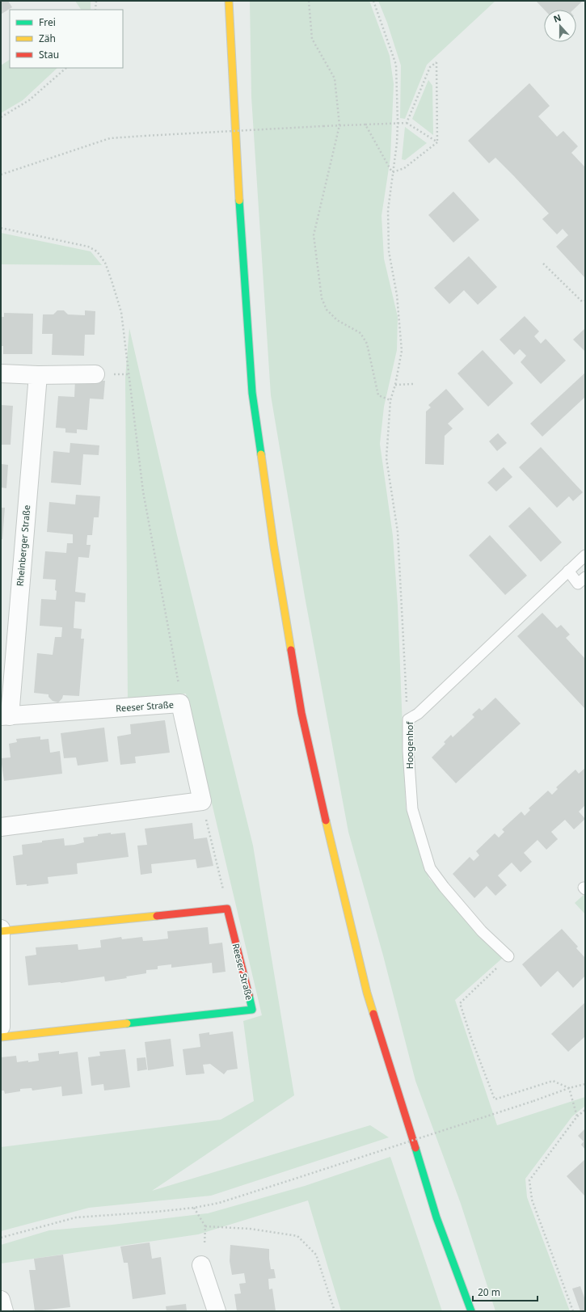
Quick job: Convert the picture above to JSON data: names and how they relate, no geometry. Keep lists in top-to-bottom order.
{
  "streets": {
    "main road": ["Reeser Straße"],
    "street": ["Rheinberger Straße"],
    "lane": ["Hoogenhof"]
  },
  "crossings": [
    ["Rheinberger Straße", "Reeser Straße"]
  ],
  "legend": ["Frei", "Zäh", "Stau"],
  "scale_bar": "20 m",
  "north": "top"
}
